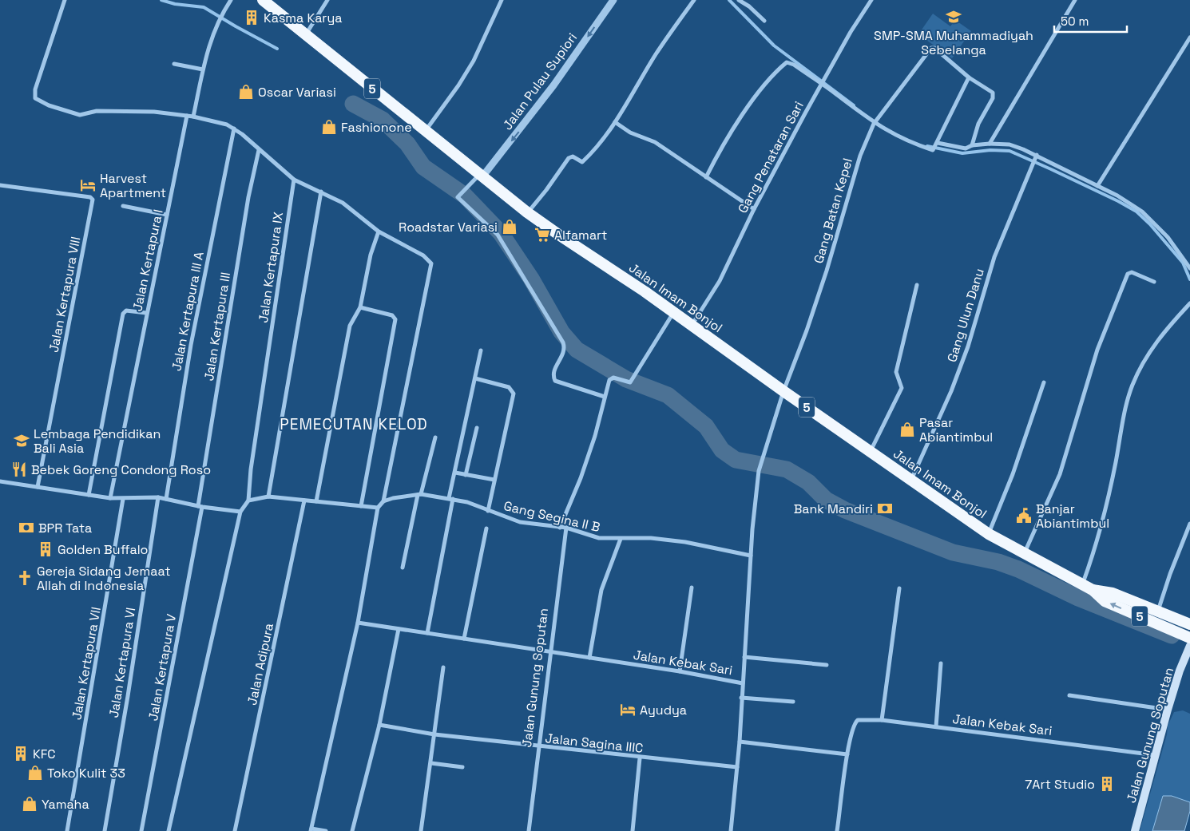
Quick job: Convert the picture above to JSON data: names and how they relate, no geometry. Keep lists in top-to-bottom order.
{
  "streets": {
    "highway": ["5", "Jalan Imam Bonjol"],
    "main road": ["Jalan Gunung Soputan"],
    "street": [
      "Jalan Pulau Supiori",
      "Gang Penataran Sari",
      "Gang Batan Kepel",
      "Jalan Kertapura I",
      "Jalan Kertapura IX",
      "Jalan Kertapura VIII",
      "Jalan Kertapura III A",
      "Gang Ulun Danu",
      "Jalan Kertapura III",
      "Gang Segina II B",
      "Jalan Kertapura VI",
      "Jalan Kebak Sari",
      "Jalan Kertapura VII",
      "Jalan Adipura",
      "Jalan Kertapura V",
      "Jalan Sagina IIIC"
    ]
  },
  "crossings": [
    ["Jalan Pulau Supiori", "Jalan Imam Bonjol"],
    ["Gang Penataran Sari", "Jalan Imam Bonjol"],
    ["Gang Batan Kepel", "Jalan Imam Bonjol"],
    ["Gang Batan Kepel", "Gang Segina II B"],
    ["Gang Batan Kepel", "Jalan Kebak Sari"],
    ["Jalan Imam Bonjol", "Gang Ulun Danu"],
    ["Jalan Kertapura III", "Jalan Kertapura V"],
    ["Gang Segina II B", "Jalan Gunung Soputan"],
    ["Jalan Kebak Sari", "Jalan Gunung Soputan"],
    ["Jalan Kebak Sari", "Jalan Sagina IIIC"],
    ["Jalan Gunung Soputan", "Jalan Sagina IIIC"]
  ],
  "districts": ["PEMECUTAN KELOD"],
  "places": {
    "school or university": ["SMP-SMA Muhammadiyah Sebelanga", "Lembaga Pendidikan Bali Asia"],
    "building": [
      "Kasma Karya",
      "Golden Buffalo",
      "KFC",
      "7Art Studio"
    ],
    "shop": [
      "Oscar Variasi",
      "Fashionone",
      "Roadstar Variasi",
      "Pasar Abiantimbul",
      "Toko Kulit 33",
      "Yamaha"
    ],
    "hotel": ["Harvest Apartment", "Ayudya"],
    "supermarket": ["Alfamart"],
    "restaurant": ["Bebek Goreng Condong Roso"],
    "bank": ["Bank Mandiri", "BPR Tata"],
    "public building": ["Banjar Abiantimbul"],
    "church": ["Gereja Sidang Jemaat Allah di Indonesia"]
  },
  "scale_bar": "50 m"
}
